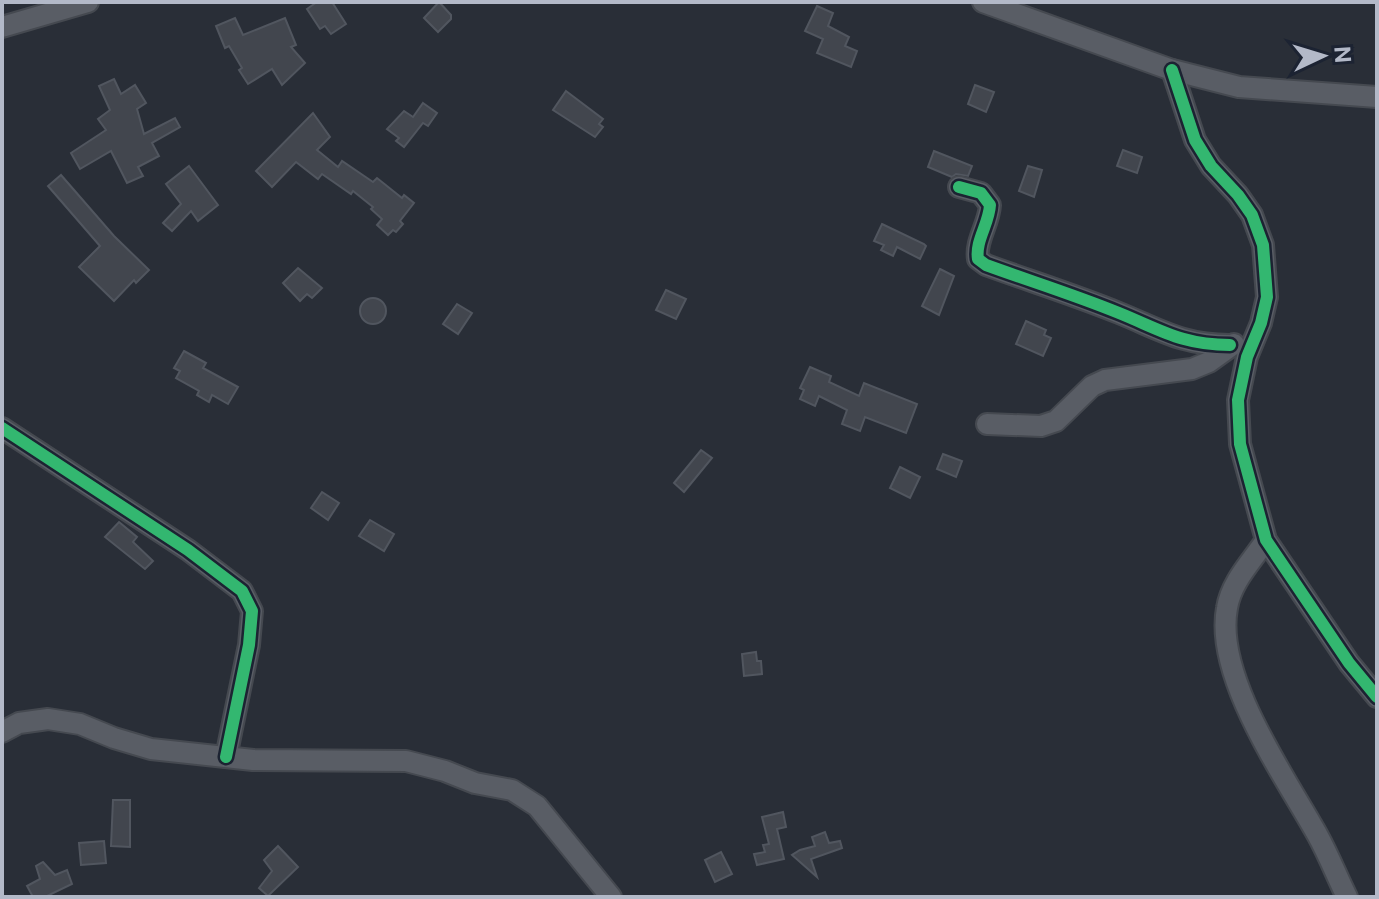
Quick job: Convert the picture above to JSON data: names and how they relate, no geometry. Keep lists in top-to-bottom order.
{
  "north": "right"
}
